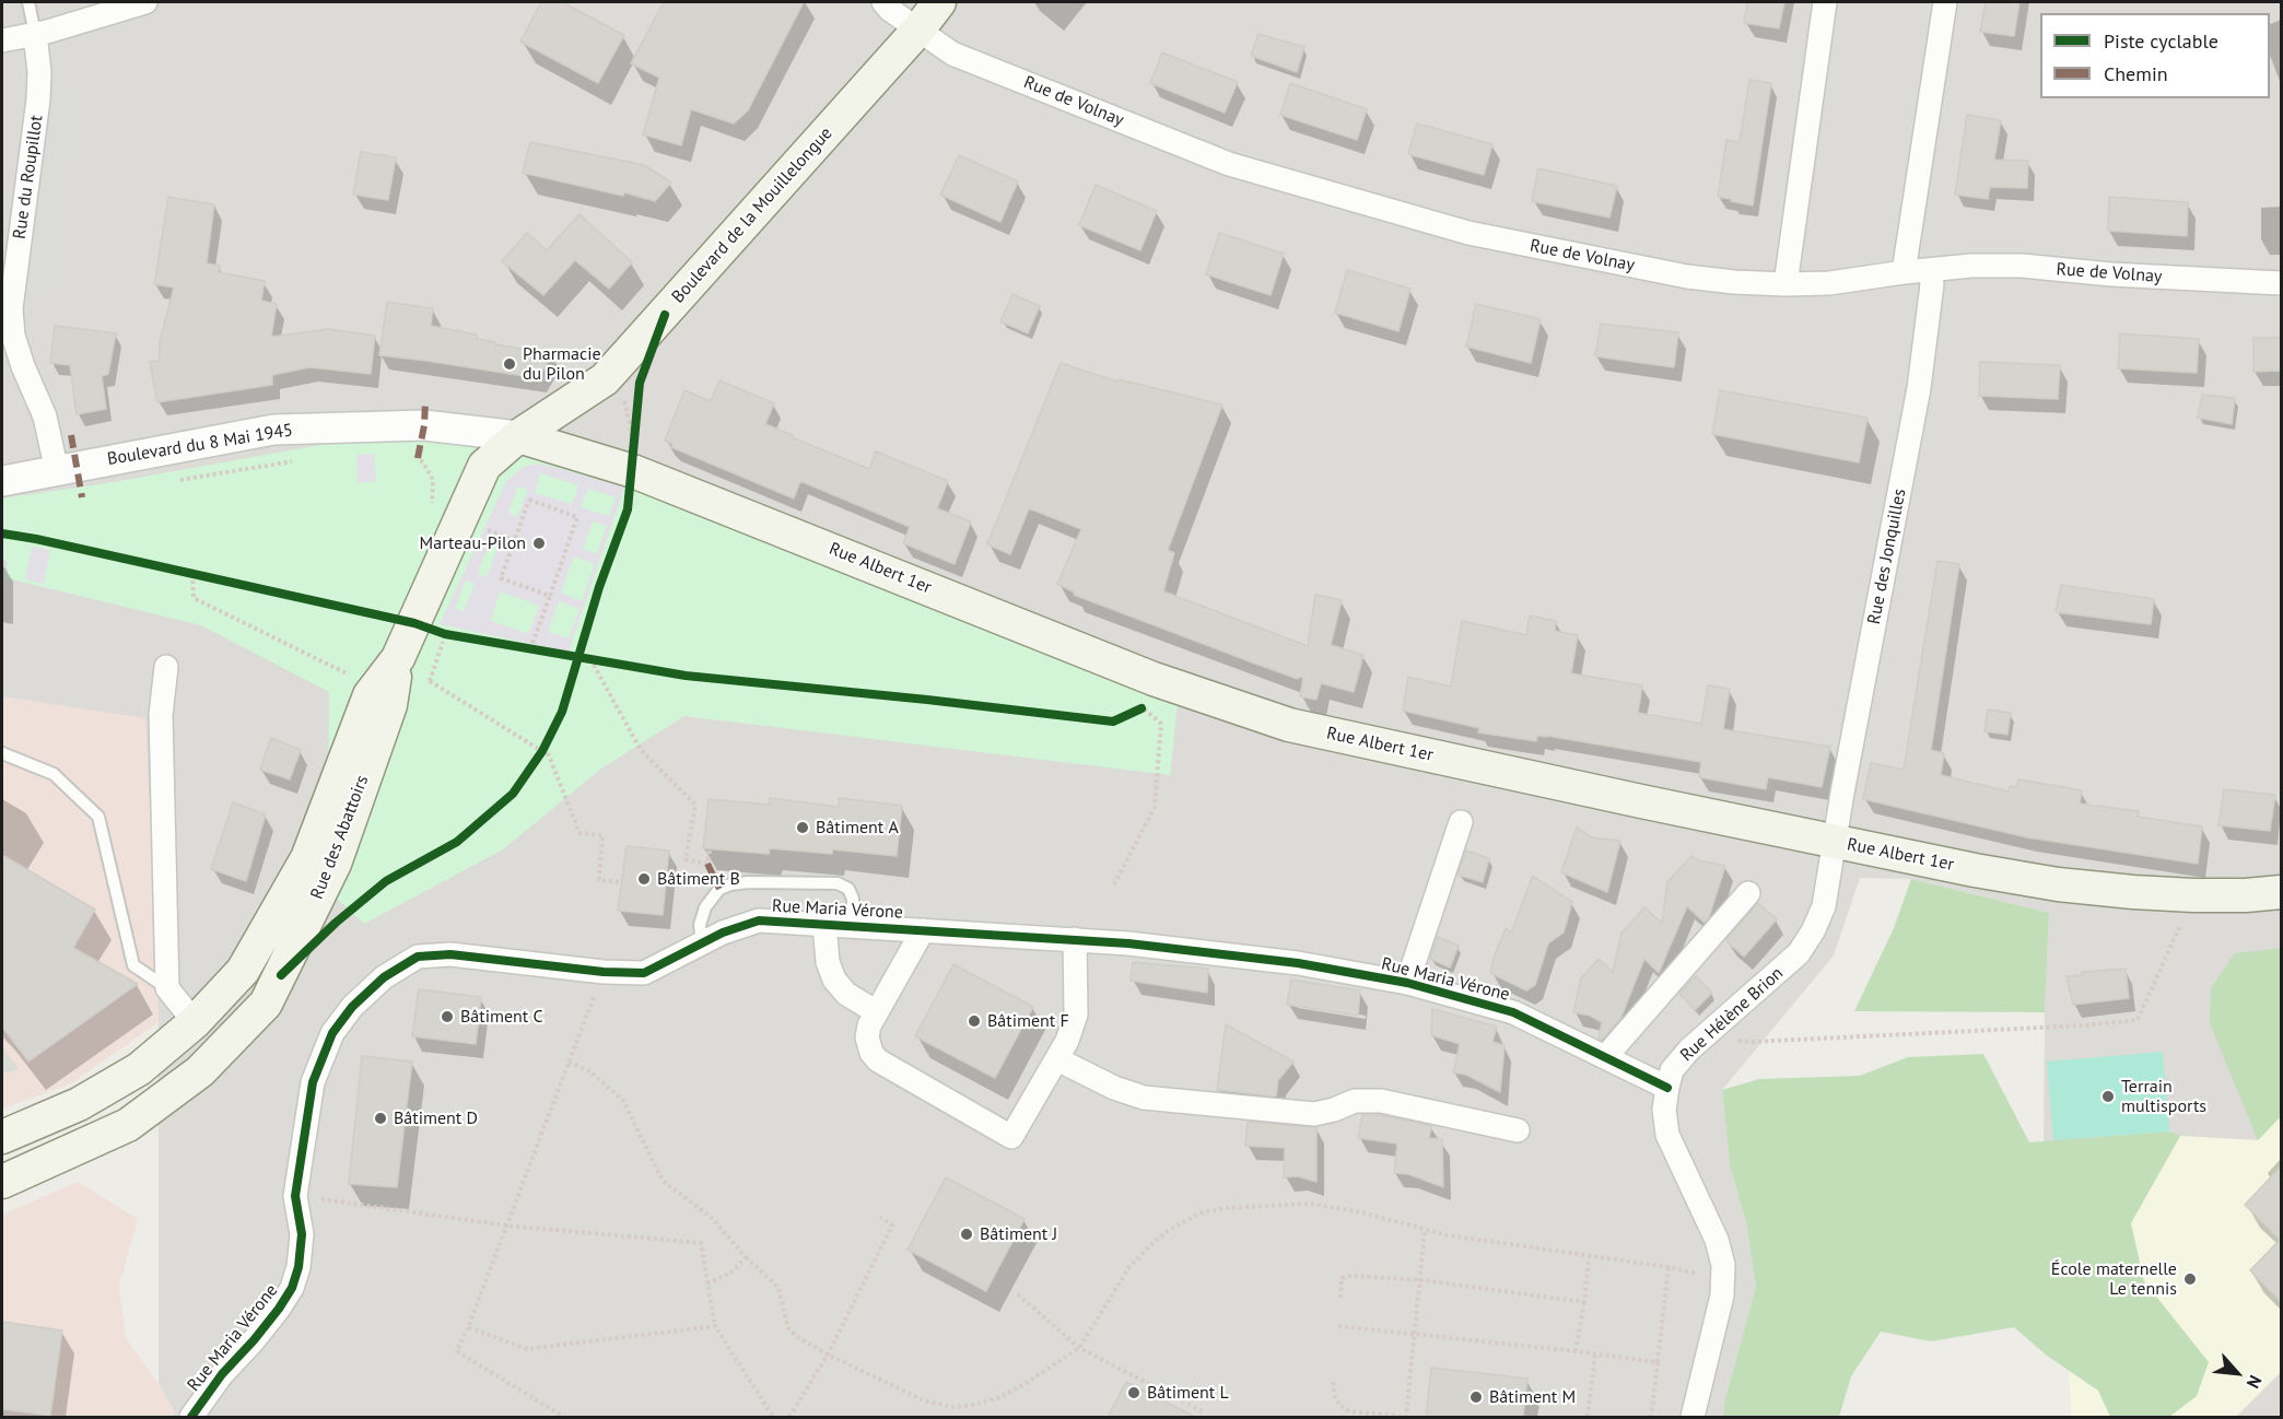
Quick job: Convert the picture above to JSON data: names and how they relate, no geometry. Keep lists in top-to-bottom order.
{
  "streets": {
    "main road": ["Boulevard de la Mouillelongue", "Rue Albert 1er", "Rue des Abattoirs"],
    "street": [
      "Rue de Volnay",
      "Rue du Roupillot",
      "Boulevard du 8 Mai 1945",
      "Rue des Jonquilles",
      "Rue Maria Vérone",
      "Rue Hélène Brion"
    ]
  },
  "crossings": [
    ["Rue de Volnay", "Boulevard de la Mouillelongue"],
    ["Rue de Volnay", "Rue des Jonquilles"],
    ["Rue du Roupillot", "Boulevard du 8 Mai 1945"],
    ["Boulevard de la Mouillelongue", "Boulevard du 8 Mai 1945"],
    ["Boulevard de la Mouillelongue", "Rue Albert 1er"],
    ["Boulevard de la Mouillelongue", "Rue des Abattoirs"],
    ["Boulevard du 8 Mai 1945", "Rue Albert 1er"],
    ["Rue des Jonquilles", "Rue Albert 1er"],
    ["Rue des Jonquilles", "Rue Hélène Brion"],
    ["Rue Albert 1er", "Rue Hélène Brion"],
    ["Rue Maria Vérone", "Rue Hélène Brion"]
  ],
  "places": [
    "Pharmacie du Pilon",
    "Marteau-Pilon",
    "Bâtiment A",
    "Bâtiment B",
    "Bâtiment C",
    "Bâtiment F",
    "Terrain multisports",
    "Bâtiment D",
    "Bâtiment J",
    "École maternelle Le tennis",
    "Bâtiment L",
    "Bâtiment M"
  ],
  "legend": ["Piste cyclable", "Chemin"],
  "north": "bottom right"
}
